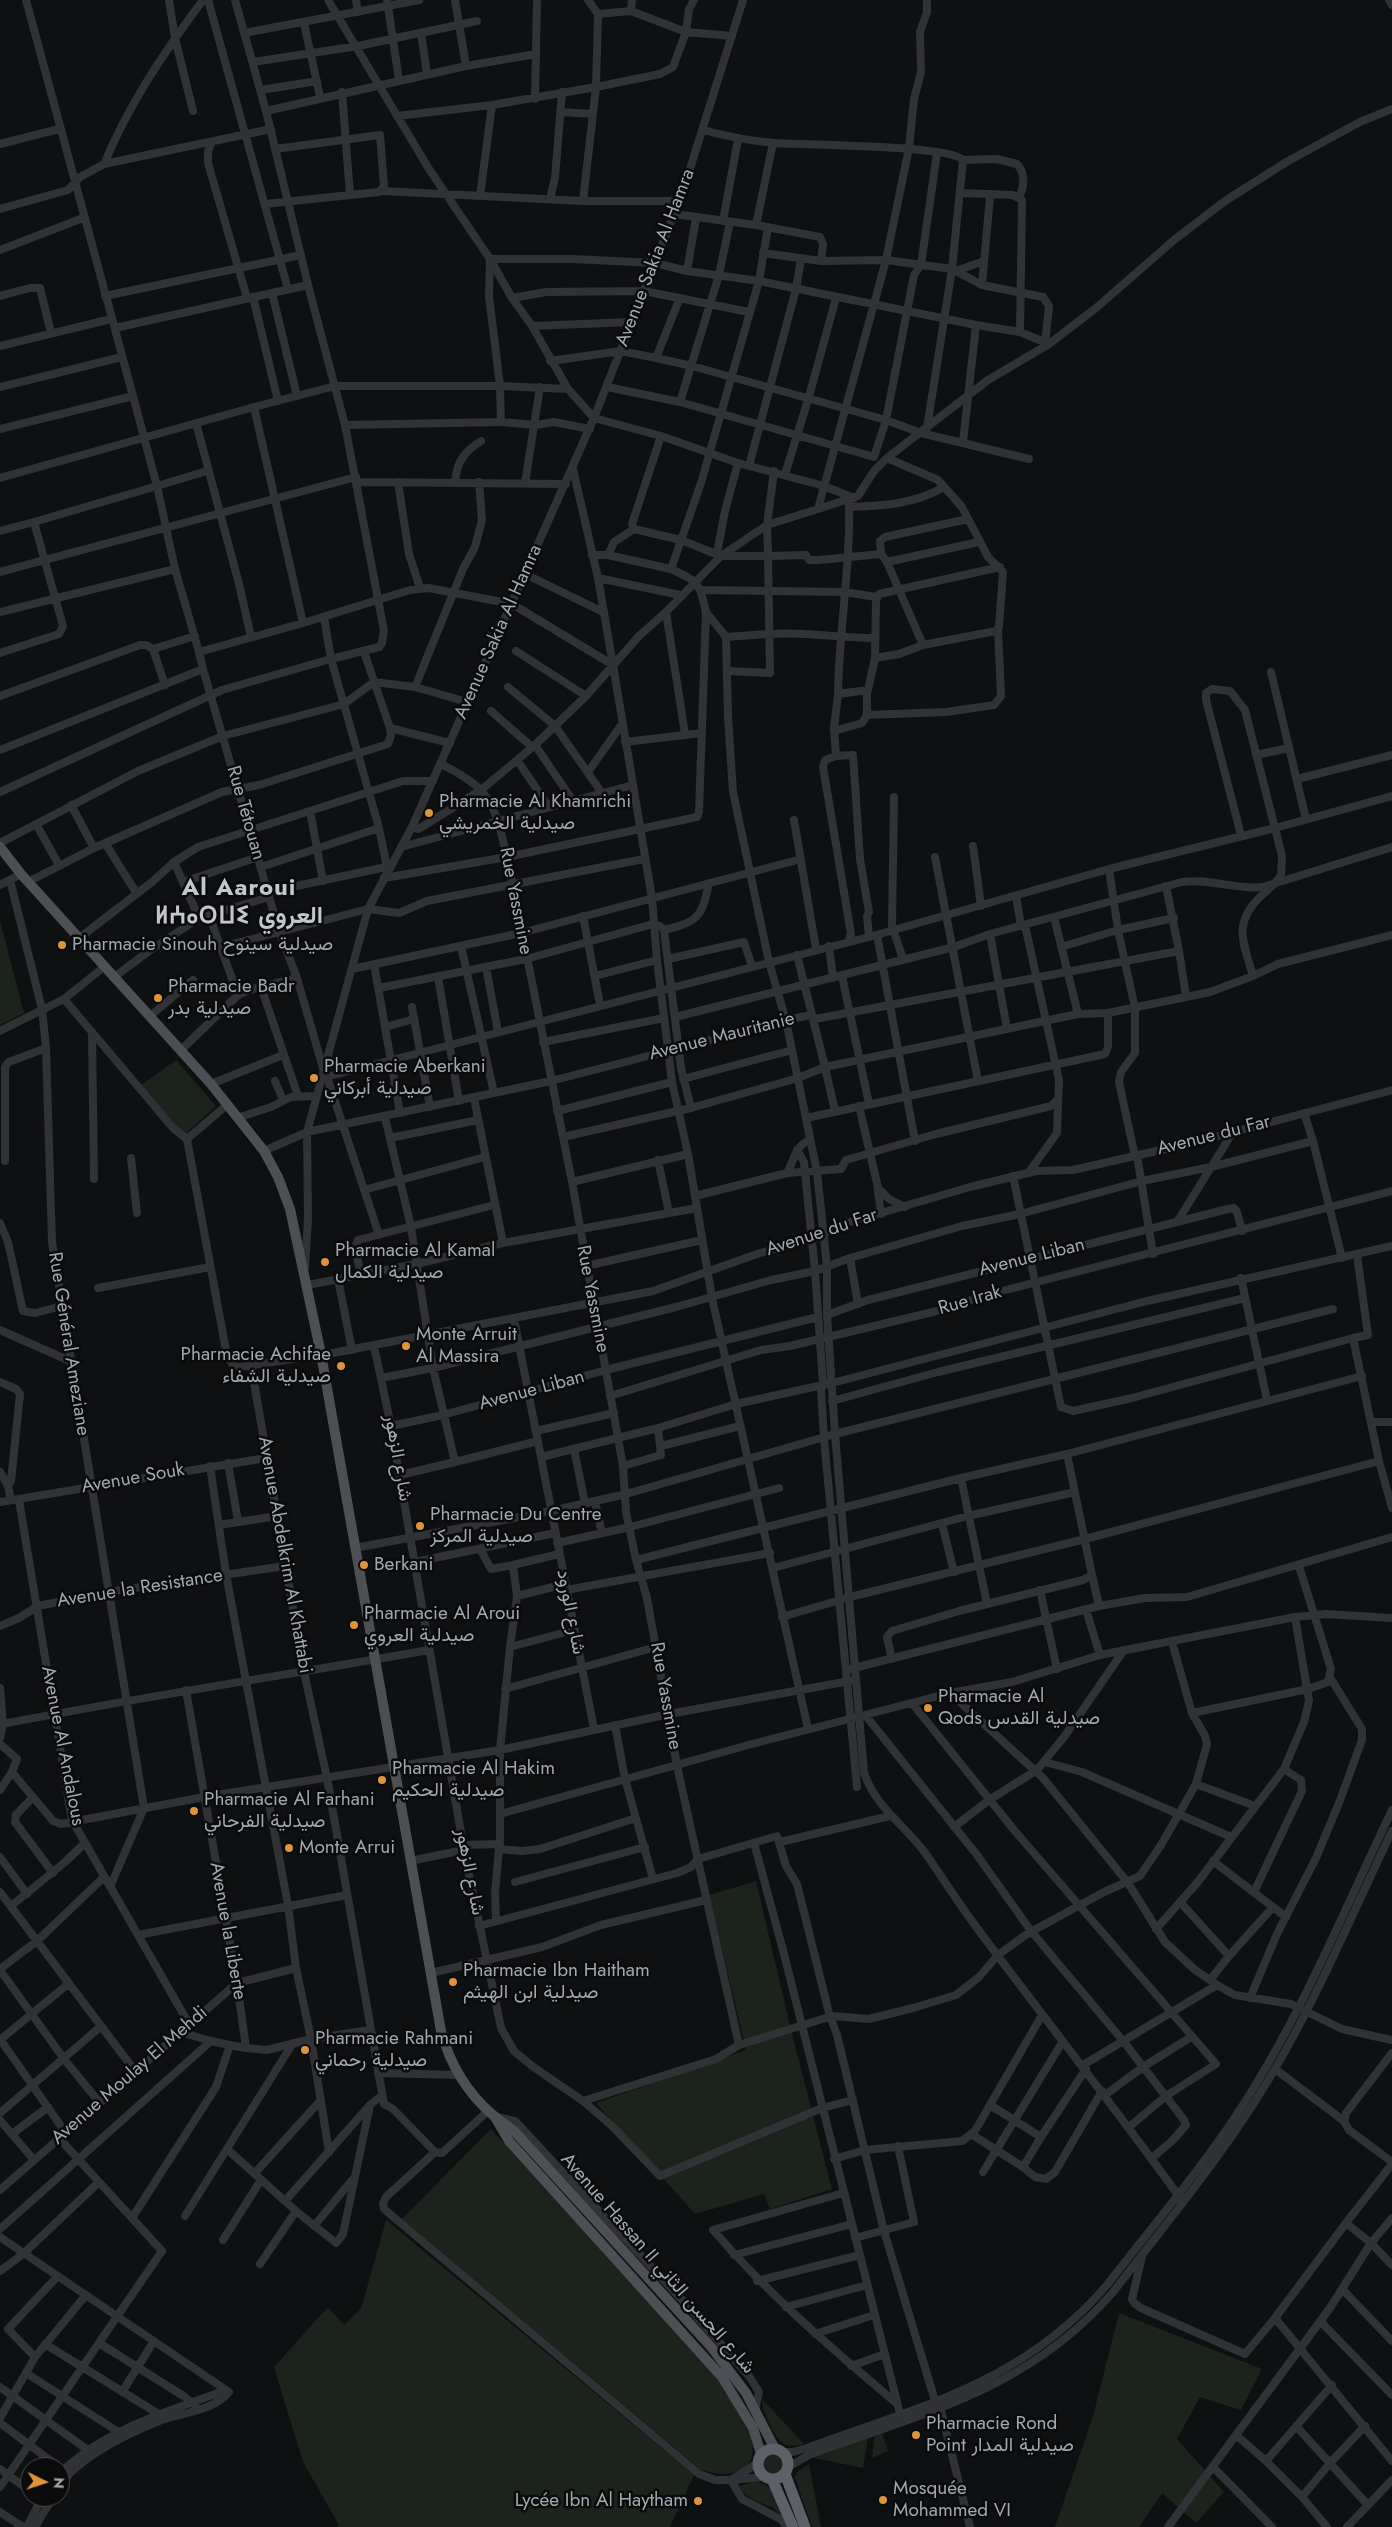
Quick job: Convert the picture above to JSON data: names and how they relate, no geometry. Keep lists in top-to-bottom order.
{
  "streets": {
    "main road": ["Avenue Hassan II شارع الحسن الثاني"],
    "street": [
      "Avenue Sakia Al Hamra",
      "Rue Tétouan",
      "Rue Yassmine",
      "Avenue Mauritanie",
      "Avenue du Far",
      "Avenue Liban",
      "Rue Irak",
      "Rue Général Ameziane",
      "شارع الزهور",
      "Avenue Souk",
      "Avenue Abdelkrim Al Khattabi",
      "Avenue la Resistance",
      "شارع الورود",
      "Avenue Al Andalous",
      "Avenue la Liberte",
      "Avenue Moulay El Mehdi"
    ]
  },
  "crossings": [
    ["Avenue Sakia Al Hamra", "Rue Yassmine"],
    ["Avenue Sakia Al Hamra", "Avenue Mauritanie"],
    ["Avenue Sakia Al Hamra", "Avenue Hassan II شارع الحسن الثاني"],
    ["Rue Yassmine", "Avenue Mauritanie"],
    ["Rue Yassmine", "Avenue du Far"],
    ["Rue Yassmine", "Avenue Liban"],
    ["Rue Yassmine", "Rue Irak"],
    ["Avenue Mauritanie", "Avenue Hassan II شارع الحسن الثاني"],
    ["Avenue du Far", "شارع الزهور"],
    ["Avenue du Far", "Avenue Abdelkrim Al Khattabi"],
    ["Avenue du Far", "شارع الورود"],
    ["Avenue du Far", "Avenue Hassan II شارع الحسن الثاني"],
    ["Avenue Liban", "Rue Irak"],
    ["Avenue Liban", "شارع الزهور"],
    ["Avenue Liban", "شارع الورود"],
    ["Rue Général Ameziane", "Avenue Souk"],
    ["Rue Général Ameziane", "Avenue la Resistance"],
    ["Avenue Souk", "Avenue Abdelkrim Al Khattabi"],
    ["Avenue Souk", "Avenue Al Andalous"],
    ["Avenue Abdelkrim Al Khattabi", "Avenue la Resistance"],
    ["Avenue la Resistance", "Avenue Al Andalous"],
    ["Avenue Al Andalous", "Avenue Moulay El Mehdi"],
    ["Avenue la Liberte", "Avenue Moulay El Mehdi"]
  ],
  "districts": ["Al Aaroui ⵍⵄⴰⵔⵡⵉ العروي"],
  "places": [
    "Pharmacie Al Khamrichi صيدلية الخمريشي",
    "Pharmacie Sinouh صيدلية سينوح",
    "Pharmacie Badr صيدلية بدر",
    "Pharmacie Aberkani صيدلية أبركاني",
    "Pharmacie Al Kamal صيدلية الكمال",
    "Monte Arruit Al Massira",
    "Pharmacie Achifae صيدلية الشفاء",
    "Pharmacie Du Centre صيدلية المركز",
    "Berkani",
    "Pharmacie Al Aroui صيدلية العروي",
    "Pharmacie Al Qods صيدلية القدس",
    "Pharmacie Al Hakim صيدلية الحكيم",
    "Pharmacie Al Farhani صيدلية الفرحاني",
    "Monte Arrui",
    "Pharmacie Ibn Haitham صيدلية ابن الهيثم",
    "Pharmacie Rahmani صيدلية رحماني",
    "Pharmacie Rond Point صيدلية المدار",
    "Mosquée Mohammed VI",
    "Lycée Ibn Al Haytham"
  ],
  "north": "right"
}
